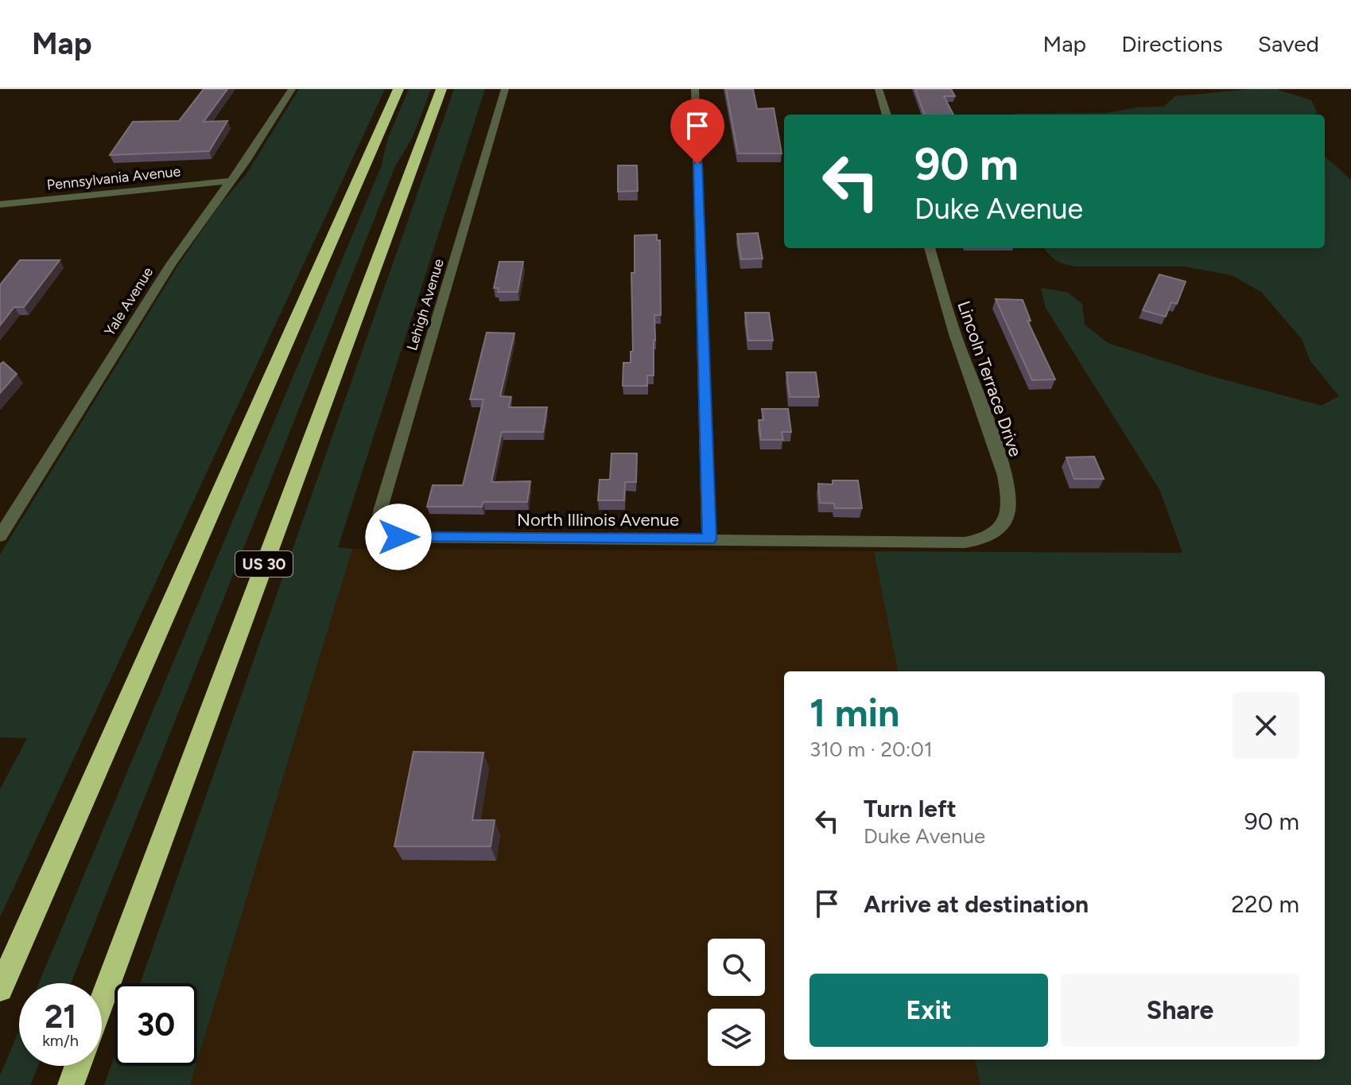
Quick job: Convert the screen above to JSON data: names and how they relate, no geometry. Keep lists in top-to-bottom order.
{
  "streets": {
    "highway": ["US 30"],
    "street": [
      "Pennsylvania Avenue",
      "Yale Avenue",
      "Lehigh Avenue",
      "Lincoln Terrace Drive",
      "North Illinois Avenue"
    ]
  },
  "crossings": [
    ["Pennsylvania Avenue", "Yale Avenue"],
    ["Lehigh Avenue", "North Illinois Avenue"],
    ["Lincoln Terrace Drive", "North Illinois Avenue"]
  ],
  "page": {
    "header": "Map",
    "nav": ["Map", "Directions", "Saved"],
    "turn": ["90 m", "Duke Avenue"],
    "heading": ["1 min", "310 m · 20:01"],
    "list": [
      {
        "name": "Turn left",
        "note": "Duke Avenue",
        "value": "90 m"
      },
      {
        "name": "Arrive at destination",
        "value": "220 m"
      }
    ],
    "buttons": ["Exit", "Share"],
    "speed": "21 km/h",
    "limit": "30"
  }
}
